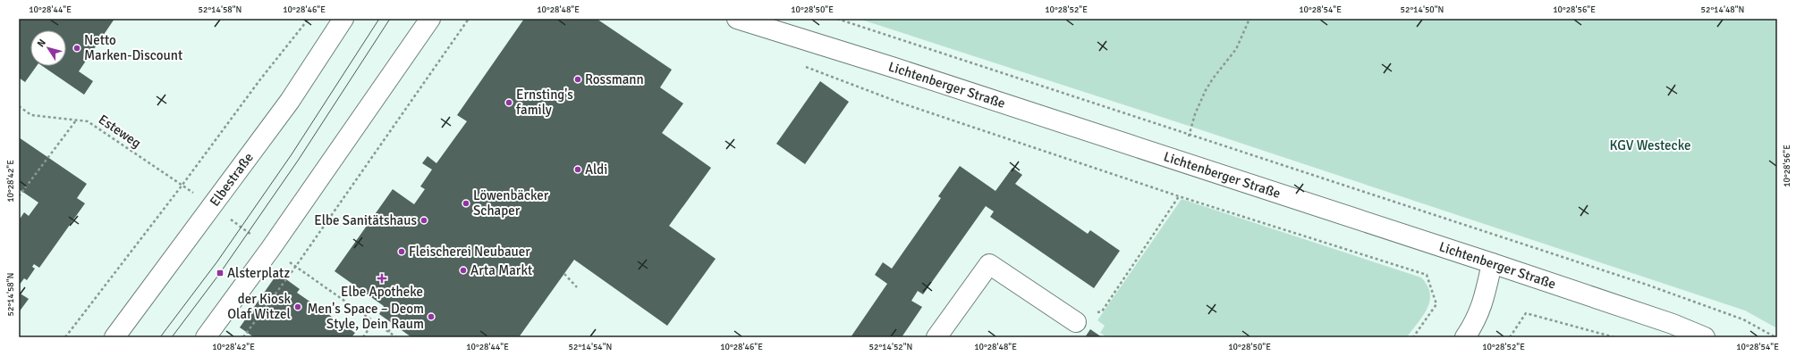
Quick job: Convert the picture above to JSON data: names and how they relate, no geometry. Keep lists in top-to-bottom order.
{
  "streets": {
    "street": ["Lichtenberger Straße", "Elbestraße"],
    "path": ["Esteweg"]
  },
  "crossings": [
    ["Esteweg", "Elbestraße"]
  ],
  "parks": ["KGV Westecke"],
  "places": {
    "other": [
      "Netto Marken-Discount",
      "Rossmann",
      "Ernsting's family",
      "Aldi",
      "Löwenbäcker Schaper",
      "Elbe Sanitätshaus",
      "Fleischerei Neubauer",
      "Arta Markt",
      "der Kiosk Olaf Witzel",
      "Men's Space – Deom Style, Dein Raum"
    ],
    "transit": ["Alsterplatz"],
    "health": ["Elbe Apotheke"]
  },
  "north": "top left",
  "coordinates": [
    "10°28'44\"E",
    "52°14'58\"N",
    "10°28'46\"E",
    "10°28'48\"E",
    "10°28'50\"E",
    "10°28'52\"E",
    "10°28'54\"E",
    "52°14'50\"N",
    "10°28'56\"E",
    "52°14'48\"N",
    "10°28'42\"E",
    "52°14'54\"N",
    "52°14'52\"N"
  ]
}
